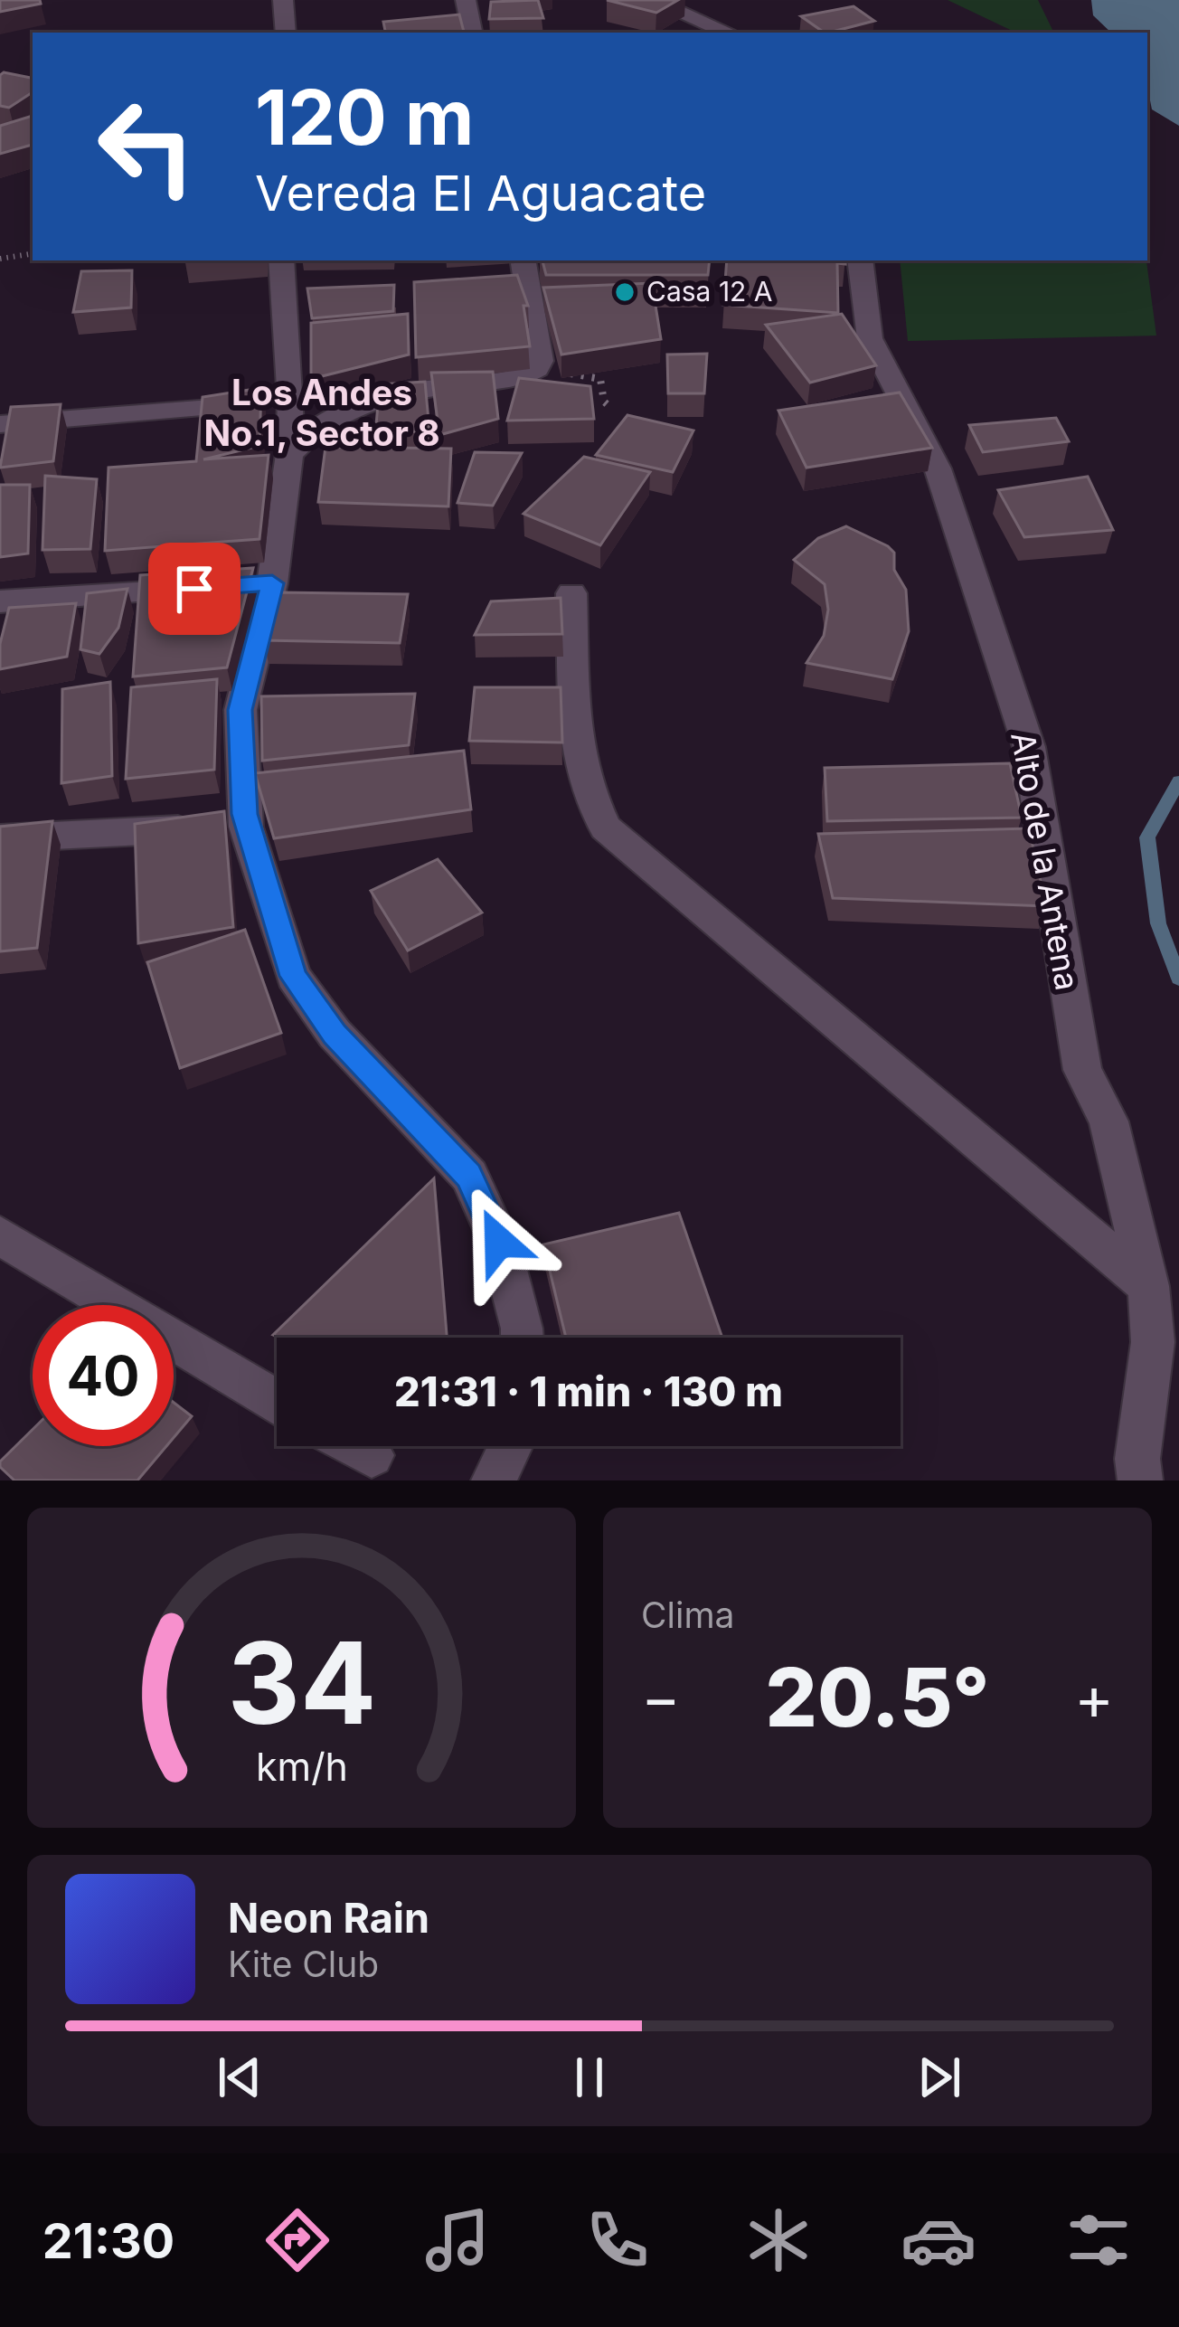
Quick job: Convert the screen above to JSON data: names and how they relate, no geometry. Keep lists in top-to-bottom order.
{
  "streets": {
    "street": ["Alto de la Antena"]
  },
  "districts": ["Los Andes No.1, Sector 8"],
  "places": ["Casa 12 A"],
  "page": {
    "turn": ["120 m", "Vereda El Aguacate"],
    "limit": "40",
    "trip": "21:31 · 1 min · 130 m",
    "tile": "Clima",
    "heat": ["−", "20.5°", "+"],
    "song": ["Neon Rain", "Kite Club"],
    "tabs": "21:30",
    "gauge": ["34", "km/h"]
  }
}
